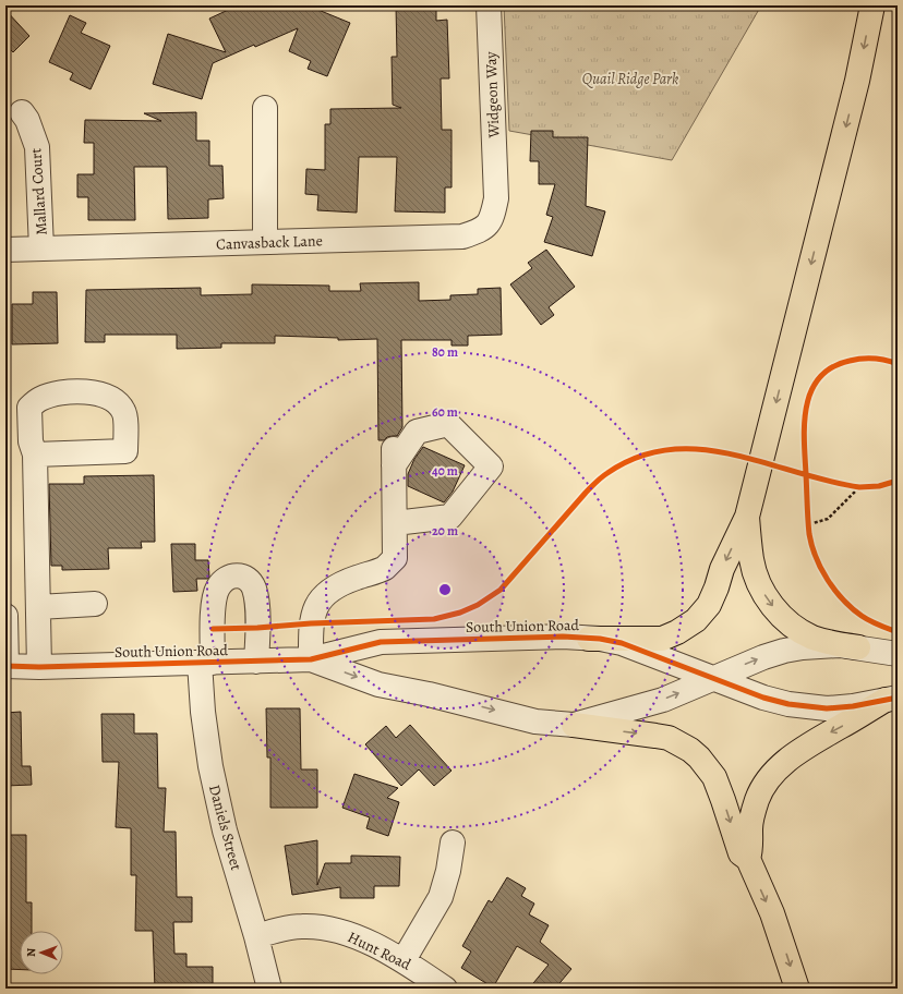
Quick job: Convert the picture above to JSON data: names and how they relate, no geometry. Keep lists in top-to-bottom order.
{
  "streets": {
    "street": [
      "Widgeon Way",
      "Mallard Court",
      "Canvasback Lane",
      "South Union Road",
      "Daniels Street",
      "Hunt Road"
    ]
  },
  "crossings": [
    ["Widgeon Way", "Canvasback Lane"],
    ["Mallard Court", "Canvasback Lane"],
    ["South Union Road", "Daniels Street"],
    ["Daniels Street", "Hunt Road"]
  ],
  "parks": ["Quail Ridge Park"],
  "north": "left",
  "rings": [
    "80 m",
    "60 m",
    "40 m",
    "20 m"
  ]
}
